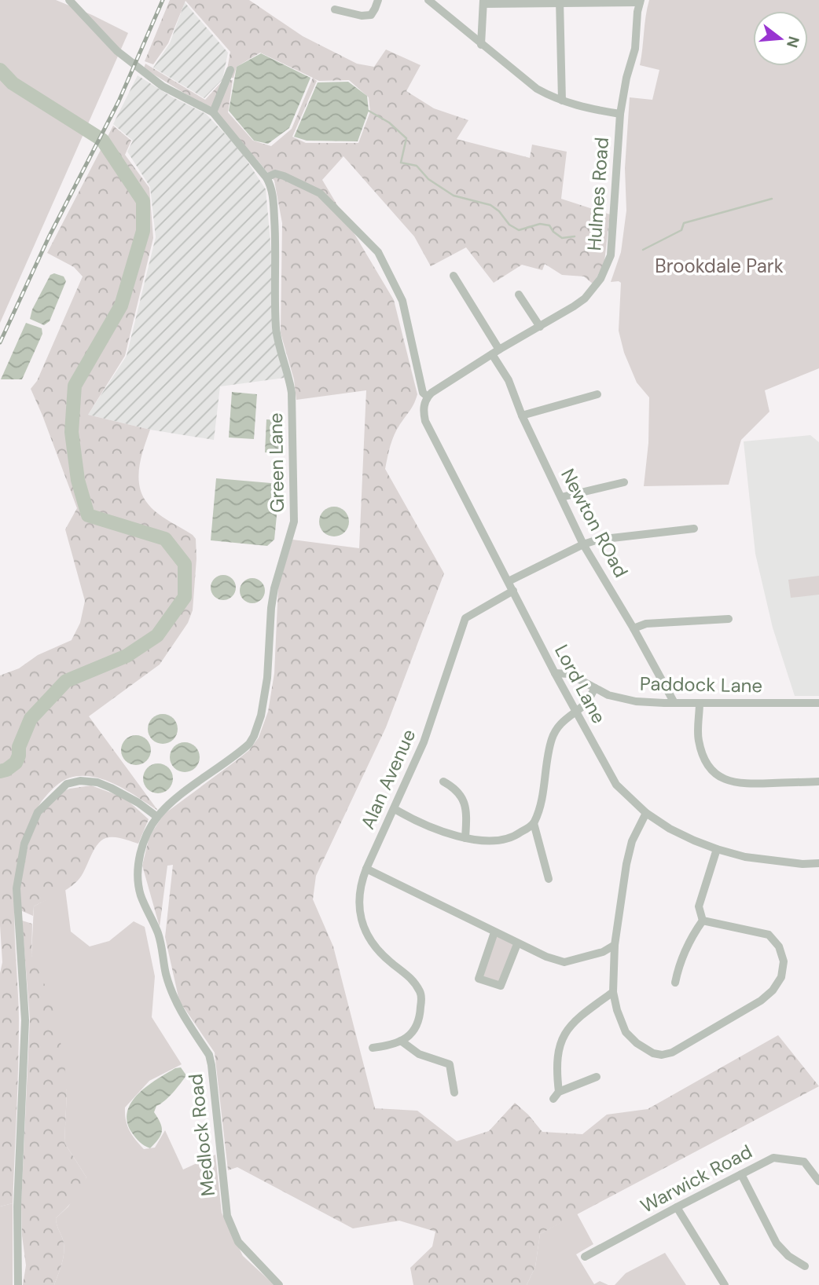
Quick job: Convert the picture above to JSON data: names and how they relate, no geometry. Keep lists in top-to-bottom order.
{
  "streets": {
    "street": [
      "Hulmes Road",
      "Green Lane",
      "Newton ROad",
      "Lord Lane",
      "Paddock Lane",
      "Alan Avenue",
      "Medlock Road",
      "Warwick Road"
    ]
  },
  "crossings": [
    ["Hulmes Road", "Newton ROad"],
    ["Hulmes Road", "Lord Lane"],
    ["Green Lane", "Medlock Road"],
    ["Newton ROad", "Paddock Lane"],
    ["Lord Lane", "Paddock Lane"],
    ["Lord Lane", "Alan Avenue"]
  ],
  "parks": ["Brookdale Park"],
  "north": "right"
}
